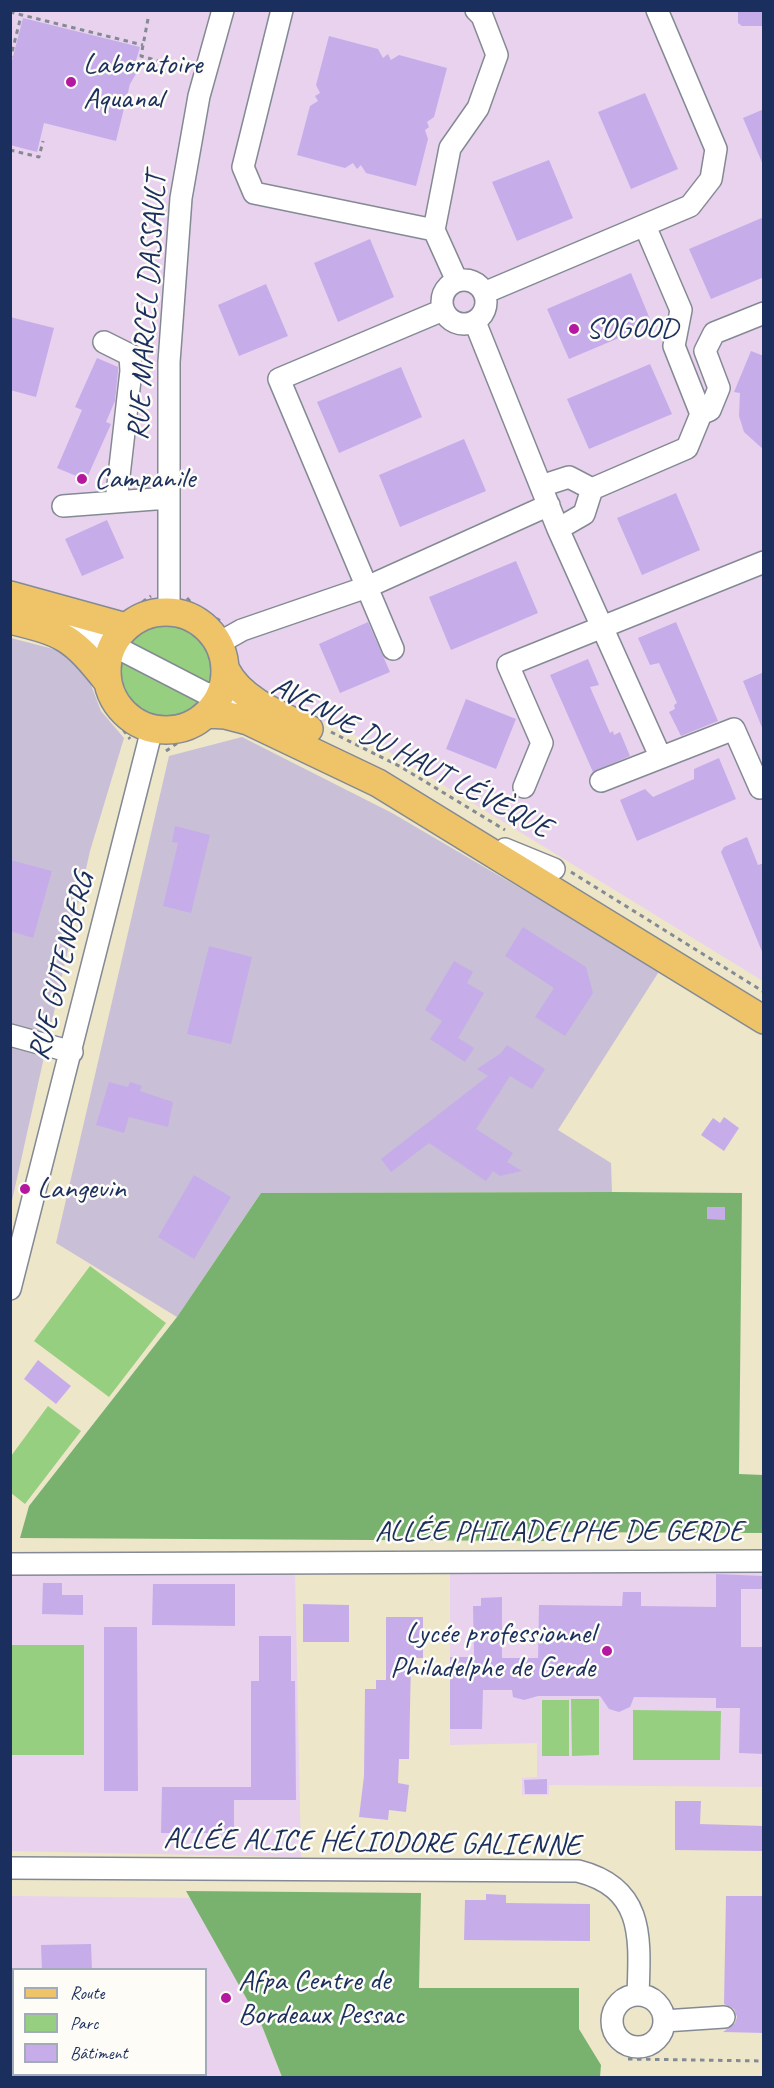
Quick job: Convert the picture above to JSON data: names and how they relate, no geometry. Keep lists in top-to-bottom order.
{
  "streets": {
    "main road": ["AVENUE DU HAUT LÉVÈQUE"],
    "street": [
      "RUE MARCEL DASSAULT",
      "RUE GUTENBERG",
      "ALLÉE PHILADELPHE DE GERDE",
      "ALLÉE ALICE HÉLIODORE GALIENNE"
    ]
  },
  "places": [
    "Laboratoire Aquanal",
    "SOGOOD",
    "Campanile",
    "Langevin",
    "Lycée professionnel Philadelphe de Gerde",
    "Afpa Centre de Bordeaux Pessac"
  ],
  "legend": ["Route", "Parc", "Bâtiment"]
}
